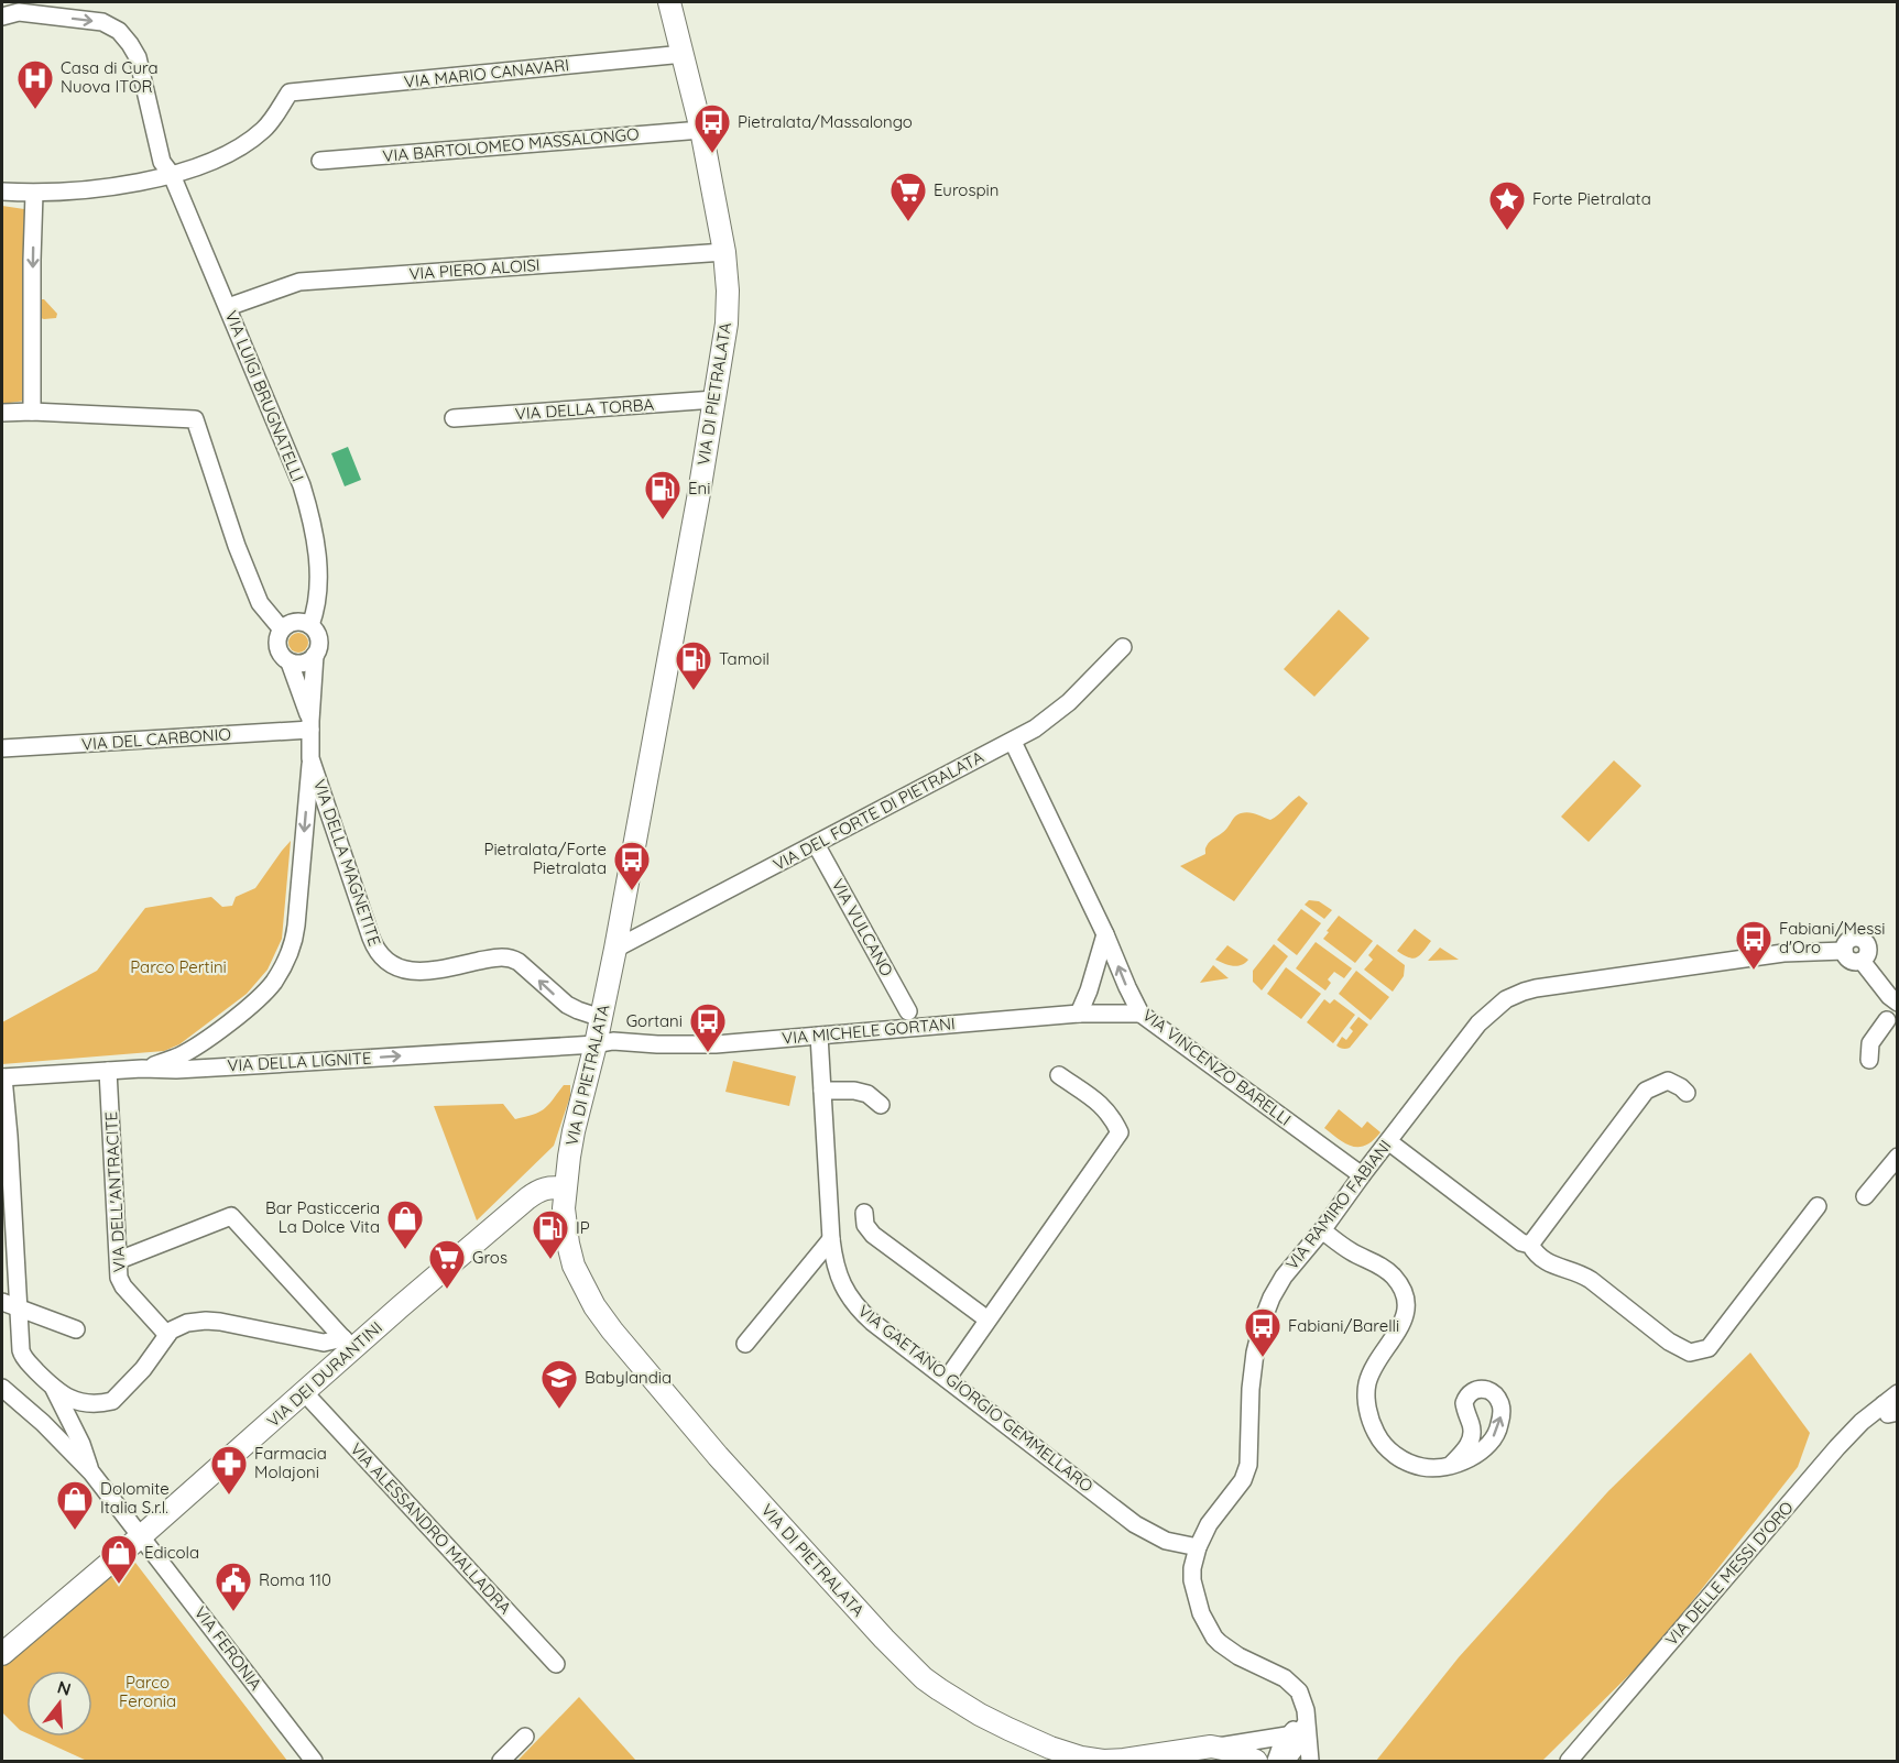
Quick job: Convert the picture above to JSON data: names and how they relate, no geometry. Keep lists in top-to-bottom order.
{
  "streets": {
    "street": [
      "VIA MARIO CANAVARI",
      "VIA BARTOLOMEO MASSALONGO",
      "VIA PIERO ALOISI",
      "VIA DI PIETRALATA",
      "VIA LUIGI BRUGNATELLI",
      "VIA DELLA TORBA",
      "VIA DEL CARBONIO",
      "VIA DEL FORTE DI PIETRALATA",
      "VIA DELLA MAGNETITE",
      "VIA VULCANO",
      "VIA MICHELE GORTANI",
      "VIA DELLA LIGNITE",
      "VIA VINCENZO BARELLI",
      "VIA DELL'ANTRACITE",
      "VIA RAMIRO FABIANI",
      "VIA DEI DURANTINI",
      "VIA GAETANO GIORGIO GEMMELLARO",
      "VIA ALESSANDRO MALLADRA",
      "VIA DELLE MESSI D'ORO",
      "VIA FERONIA"
    ]
  },
  "crossings": [
    ["VIA MARIO CANAVARI", "VIA DI PIETRALATA"],
    ["VIA MARIO CANAVARI", "VIA LUIGI BRUGNATELLI"],
    ["VIA BARTOLOMEO MASSALONGO", "VIA DI PIETRALATA"],
    ["VIA PIERO ALOISI", "VIA DI PIETRALATA"],
    ["VIA PIERO ALOISI", "VIA LUIGI BRUGNATELLI"],
    ["VIA DI PIETRALATA", "VIA DELLA TORBA"],
    ["VIA DI PIETRALATA", "VIA DEL FORTE DI PIETRALATA"],
    ["VIA DI PIETRALATA", "VIA DELLA MAGNETITE"],
    ["VIA DI PIETRALATA", "VIA MICHELE GORTANI"],
    ["VIA DI PIETRALATA", "VIA DELLA LIGNITE"],
    ["VIA DI PIETRALATA", "VIA DEI DURANTINI"],
    ["VIA LUIGI BRUGNATELLI", "VIA DELLA MAGNETITE"],
    ["VIA DEL CARBONIO", "VIA DELLA MAGNETITE"],
    ["VIA DEL FORTE DI PIETRALATA", "VIA VULCANO"],
    ["VIA DEL FORTE DI PIETRALATA", "VIA VINCENZO BARELLI"],
    ["VIA MICHELE GORTANI", "VIA DELLA LIGNITE"],
    ["VIA MICHELE GORTANI", "VIA VINCENZO BARELLI"],
    ["VIA MICHELE GORTANI", "VIA GAETANO GIORGIO GEMMELLARO"],
    ["VIA DELLA LIGNITE", "VIA DELL'ANTRACITE"],
    ["VIA VINCENZO BARELLI", "VIA RAMIRO FABIANI"],
    ["VIA RAMIRO FABIANI", "VIA GAETANO GIORGIO GEMMELLARO"],
    ["VIA DEI DURANTINI", "VIA ALESSANDRO MALLADRA"],
    ["VIA DEI DURANTINI", "VIA FERONIA"]
  ],
  "one_way": ["VIA DELLA MAGNETITE", "VIA DELLA LIGNITE"],
  "parks": ["Parco Pertini", "Parco Feronia"],
  "places": {
    "hospital": ["Casa di Cura Nuova ITOR"],
    "bus stop": [
      "Pietralata/Massalongo",
      "Pietralata/Forte Pietralata",
      "Fabiani/Messi d'Oro",
      "Gortani",
      "Fabiani/Barelli"
    ],
    "supermarket": ["Eurospin", "Gros"],
    "place": ["Forte Pietralata"],
    "fuel station": ["Eni", "Tamoil", "IP"],
    "shop": ["Bar Pasticceria La Dolce Vita", "Dolomite Italia S.r.l.", "Edicola"],
    "school or university": ["Babylandia"],
    "pharmacy": ["Farmacia Molajoni"],
    "public building": ["Roma 110"]
  },
  "north": "top"
}
